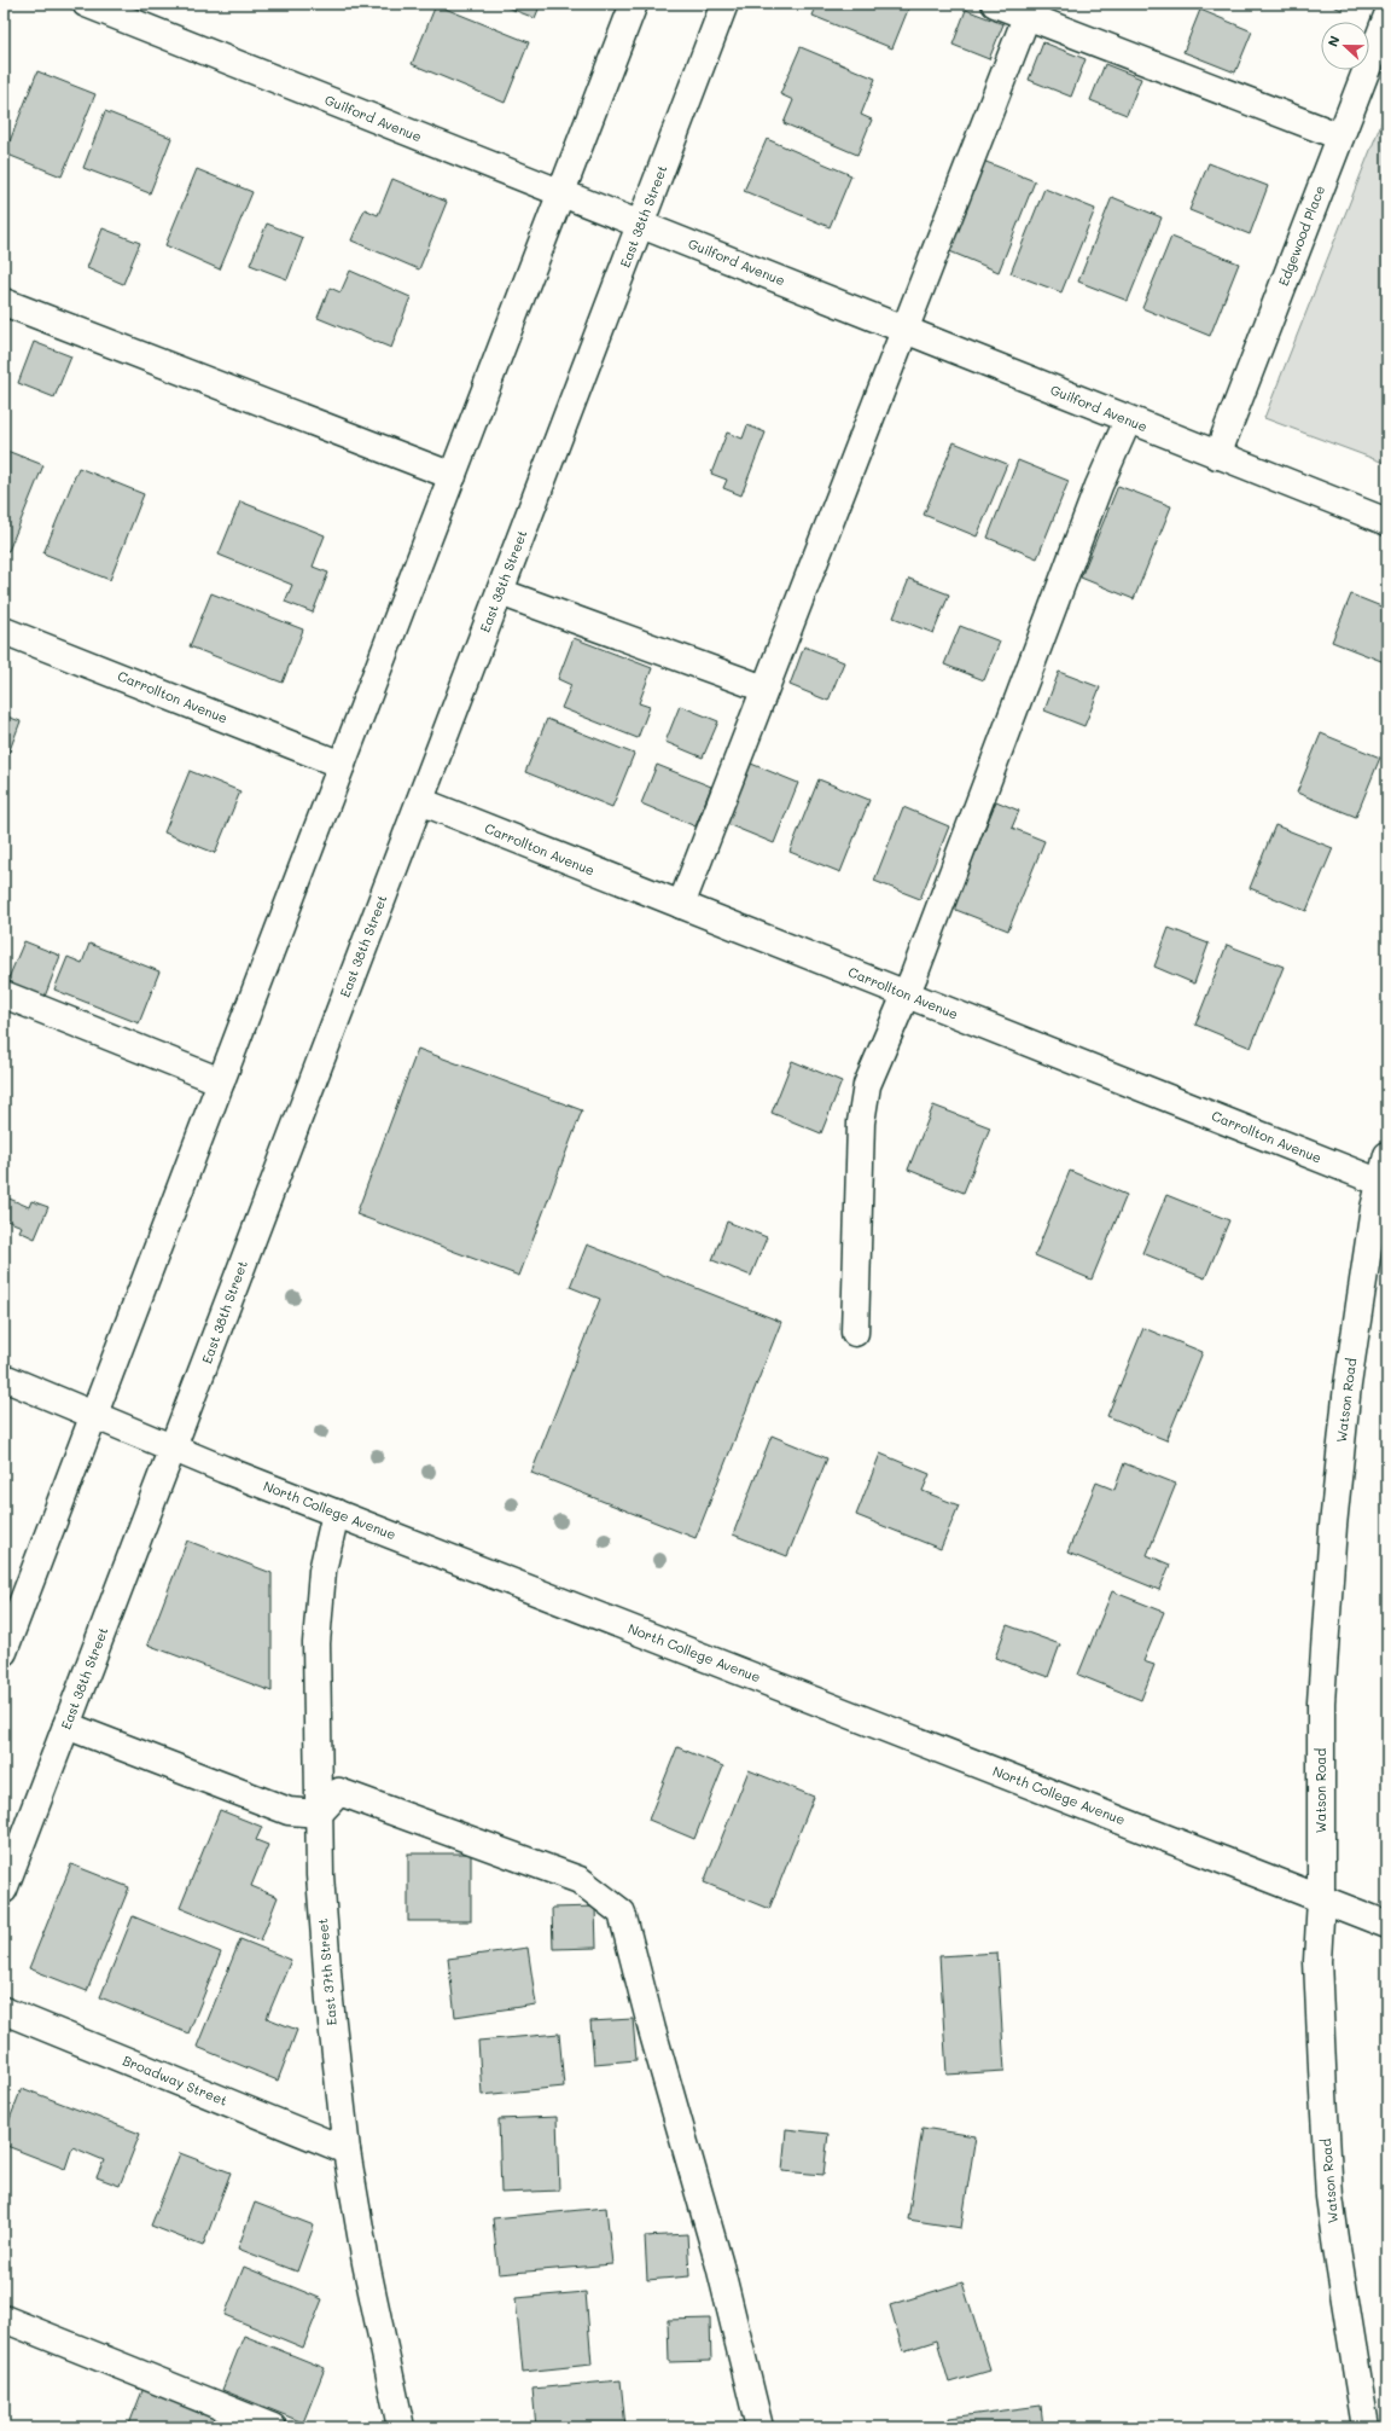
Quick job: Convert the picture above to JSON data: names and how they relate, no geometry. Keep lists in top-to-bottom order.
{
  "streets": {
    "street": [
      "Guilford Avenue",
      "East 38th Street",
      "Edgewood Place",
      "Carrollton Avenue",
      "Watson Road",
      "North College Avenue",
      "East 37th Street",
      "Broadway Street"
    ]
  },
  "crossings": [
    ["Guilford Avenue", "East 38th Street"],
    ["Guilford Avenue", "Edgewood Place"],
    ["East 38th Street", "Carrollton Avenue"],
    ["East 38th Street", "North College Avenue"],
    ["Carrollton Avenue", "Watson Road"],
    ["Watson Road", "North College Avenue"],
    ["North College Avenue", "East 37th Street"],
    ["East 37th Street", "Broadway Street"]
  ],
  "north": "left"
}
